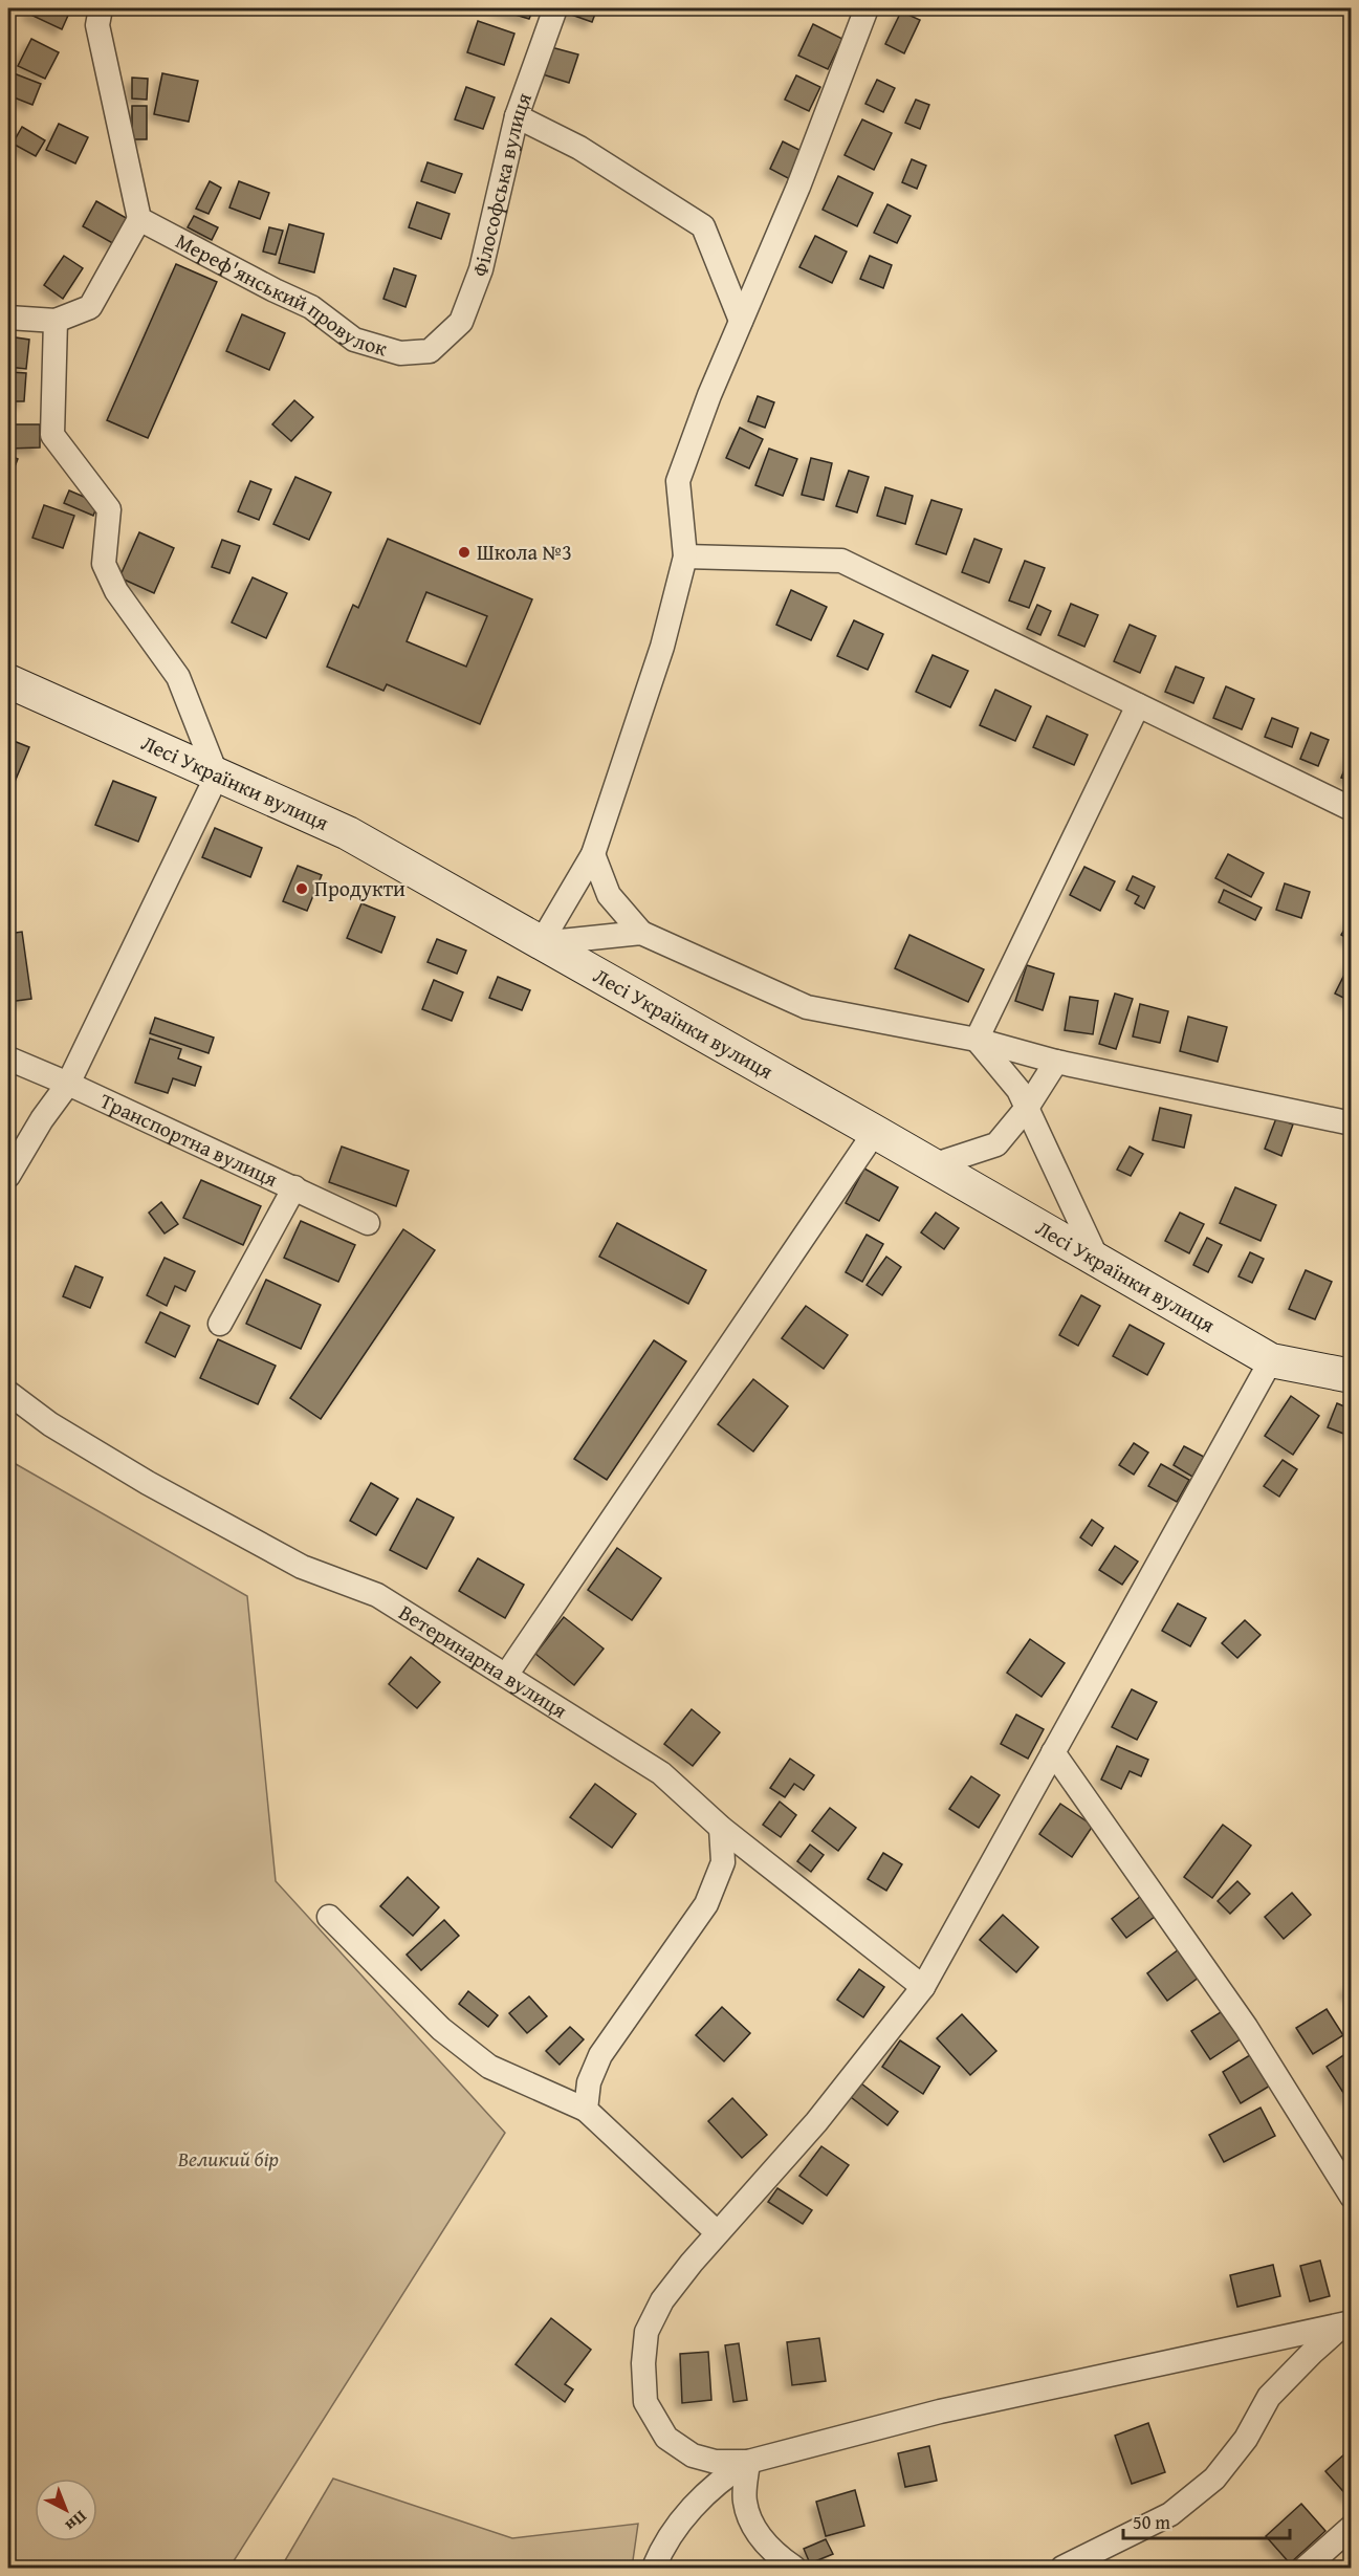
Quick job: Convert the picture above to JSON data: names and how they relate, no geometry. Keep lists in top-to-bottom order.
{
  "streets": {
    "street": [
      "Філософська вулиця",
      "Мереф'янський провулок",
      "Лесі Українки вулиця",
      "Транспортна вулиця",
      "Ветеринарна вулиця"
    ]
  },
  "crossings": [
    ["Філософська вулиця", "Мереф'янський провулок"]
  ],
  "parks": ["Великий бір"],
  "places": ["Школа №3", "Продукти"],
  "scale_bar": "50 m",
  "north": "bottom right"
}
